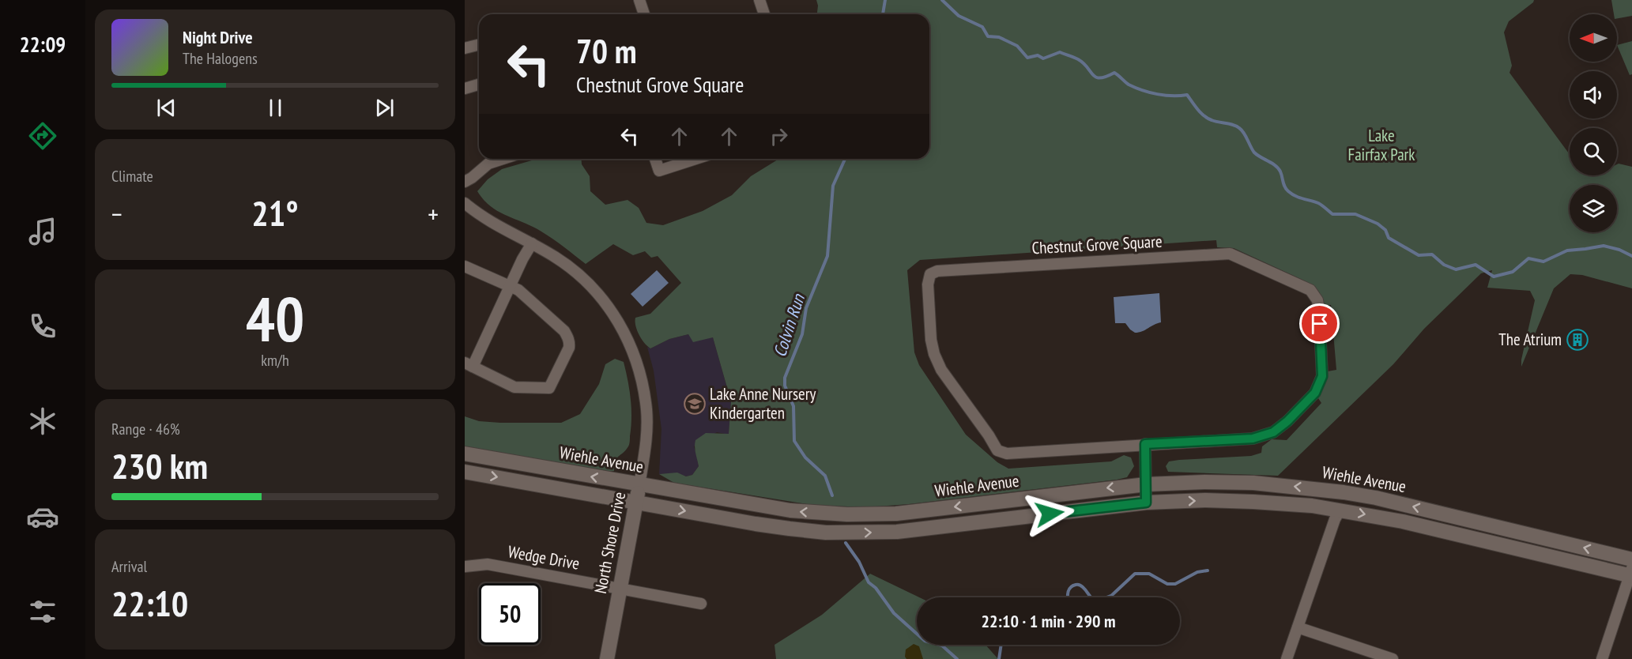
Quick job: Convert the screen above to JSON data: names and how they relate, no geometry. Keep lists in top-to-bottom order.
{
  "streets": {
    "main road": ["Wiehle Avenue", "North Shore Drive"],
    "street": ["Chestnut Grove Square", "Wedge Drive"]
  },
  "crossings": [
    ["Wiehle Avenue", "North Shore Drive"],
    ["North Shore Drive", "Wedge Drive"]
  ],
  "water": ["Colvin Run"],
  "parks": ["Lake Fairfax Park"],
  "places": {
    "building": ["The Atrium"],
    "school or university": ["Lake Anne Nursery Kindergarten"]
  },
  "north": "left",
  "page": {
    "tabs": "22:09",
    "turn": ["70 m", "Chestnut Grove Square"],
    "song": ["Night Drive", "The Halogens"],
    "tile": [
      "Climate",
      ["40", "km/h"],
      ["Range · 46%", "230 km"],
      ["Arrival", "22:10"]
    ],
    "heat": ["−", "21°", "+"],
    "limit": "50",
    "trip": "22:10 · 1 min · 290 m"
  }
}
